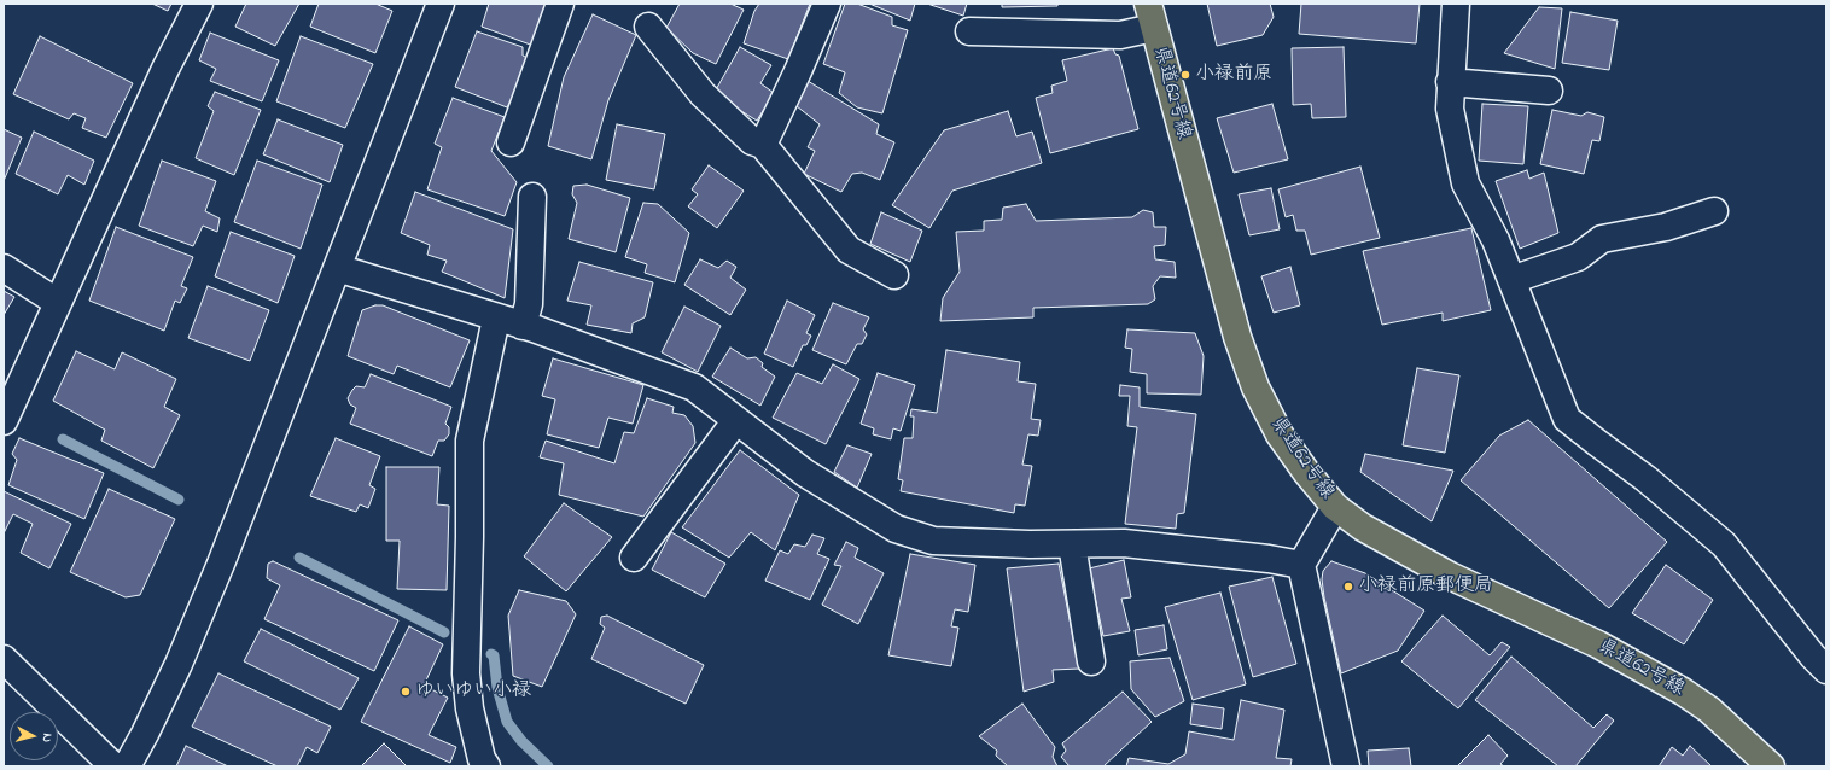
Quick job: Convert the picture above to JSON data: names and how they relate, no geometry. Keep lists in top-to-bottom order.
{
  "streets": {
    "main road": ["県道62号線"]
  },
  "places": ["小禄前原", "小禄前原郵便局", "ゆいゆい小禄"],
  "north": "right"
}
